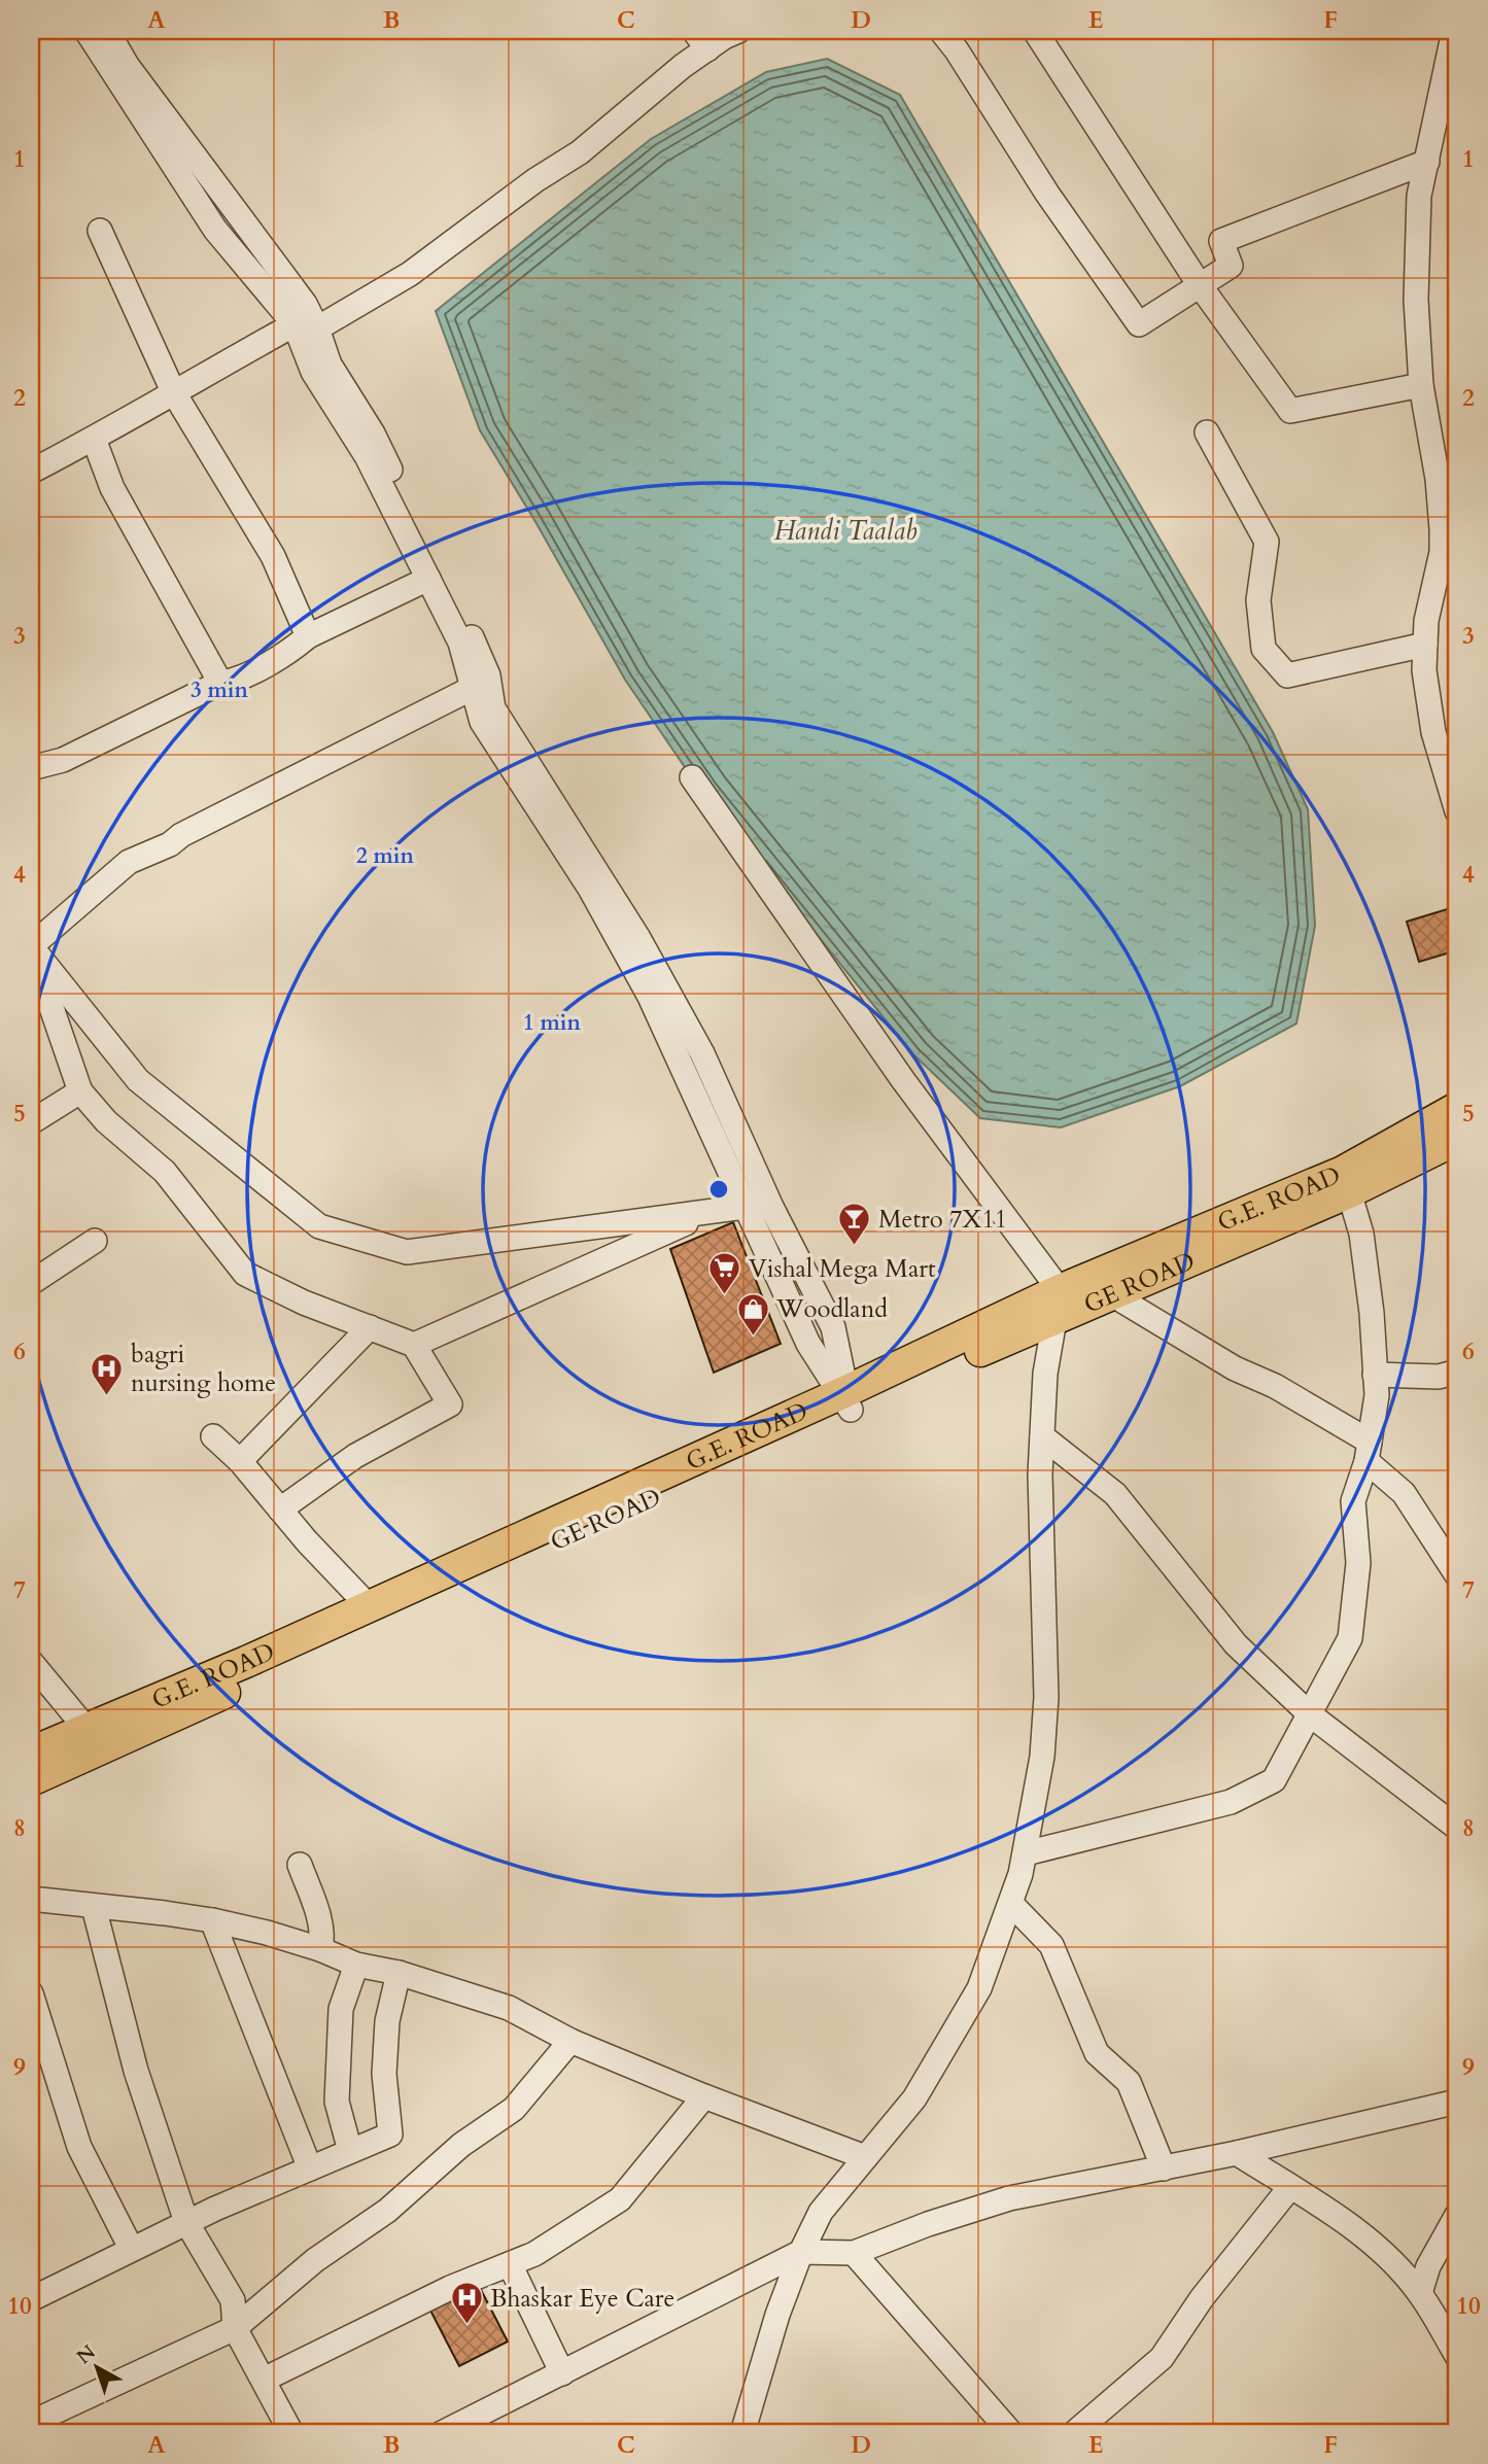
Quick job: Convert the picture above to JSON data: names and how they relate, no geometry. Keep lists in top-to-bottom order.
{
  "streets": {
    "main road": ["G.E. ROAD", "GE ROAD"]
  },
  "crossings": [
    ["G.E. ROAD", "GE ROAD"]
  ],
  "water": ["Handi Taalab"],
  "places": {
    "bar": ["Metro 7X11"],
    "supermarket": ["Vishal Mega Mart"],
    "shop": ["Woodland"],
    "hospital": ["bagri nursing home", "Bhaskar Eye Care"]
  },
  "north": "top left",
  "grid": {
    "columns": [
      "A",
      "B",
      "C",
      "D",
      "E",
      "F"
    ],
    "rows": [
      "1",
      "2",
      "3",
      "4",
      "5",
      "6",
      "7",
      "8",
      "9",
      "10"
    ]
  },
  "rings": ["3 min", "2 min", "1 min"]
}
